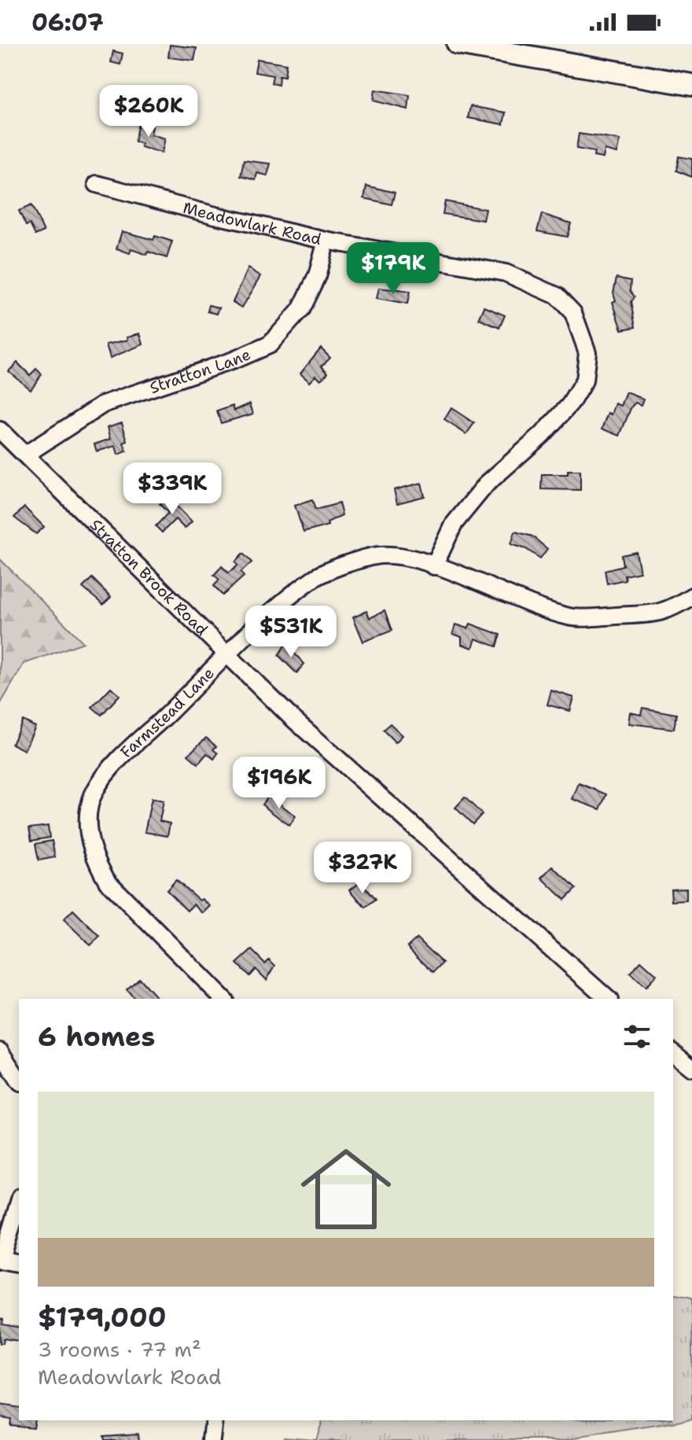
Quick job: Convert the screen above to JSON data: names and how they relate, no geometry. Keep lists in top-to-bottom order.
{
  "streets": {
    "street": [
      "Meadowlark Road",
      "Stratton Lane",
      "Stratton Brook Road",
      "Farmstead Lane"
    ]
  },
  "crossings": [
    ["Meadowlark Road", "Stratton Lane"],
    ["Meadowlark Road", "Farmstead Lane"],
    ["Stratton Lane", "Stratton Brook Road"],
    ["Stratton Brook Road", "Farmstead Lane"]
  ],
  "page": {
    "status": "06:07",
    "price": [
      "$260K",
      "$179K",
      "$339K",
      "$531K",
      "$196K",
      "$327K"
    ],
    "heading": "6 homes",
    "list": [
      {
        "name": "$179,000",
        "note": "3 rooms · 77 m² · Meadowlark Road"
      }
    ]
  }
}
